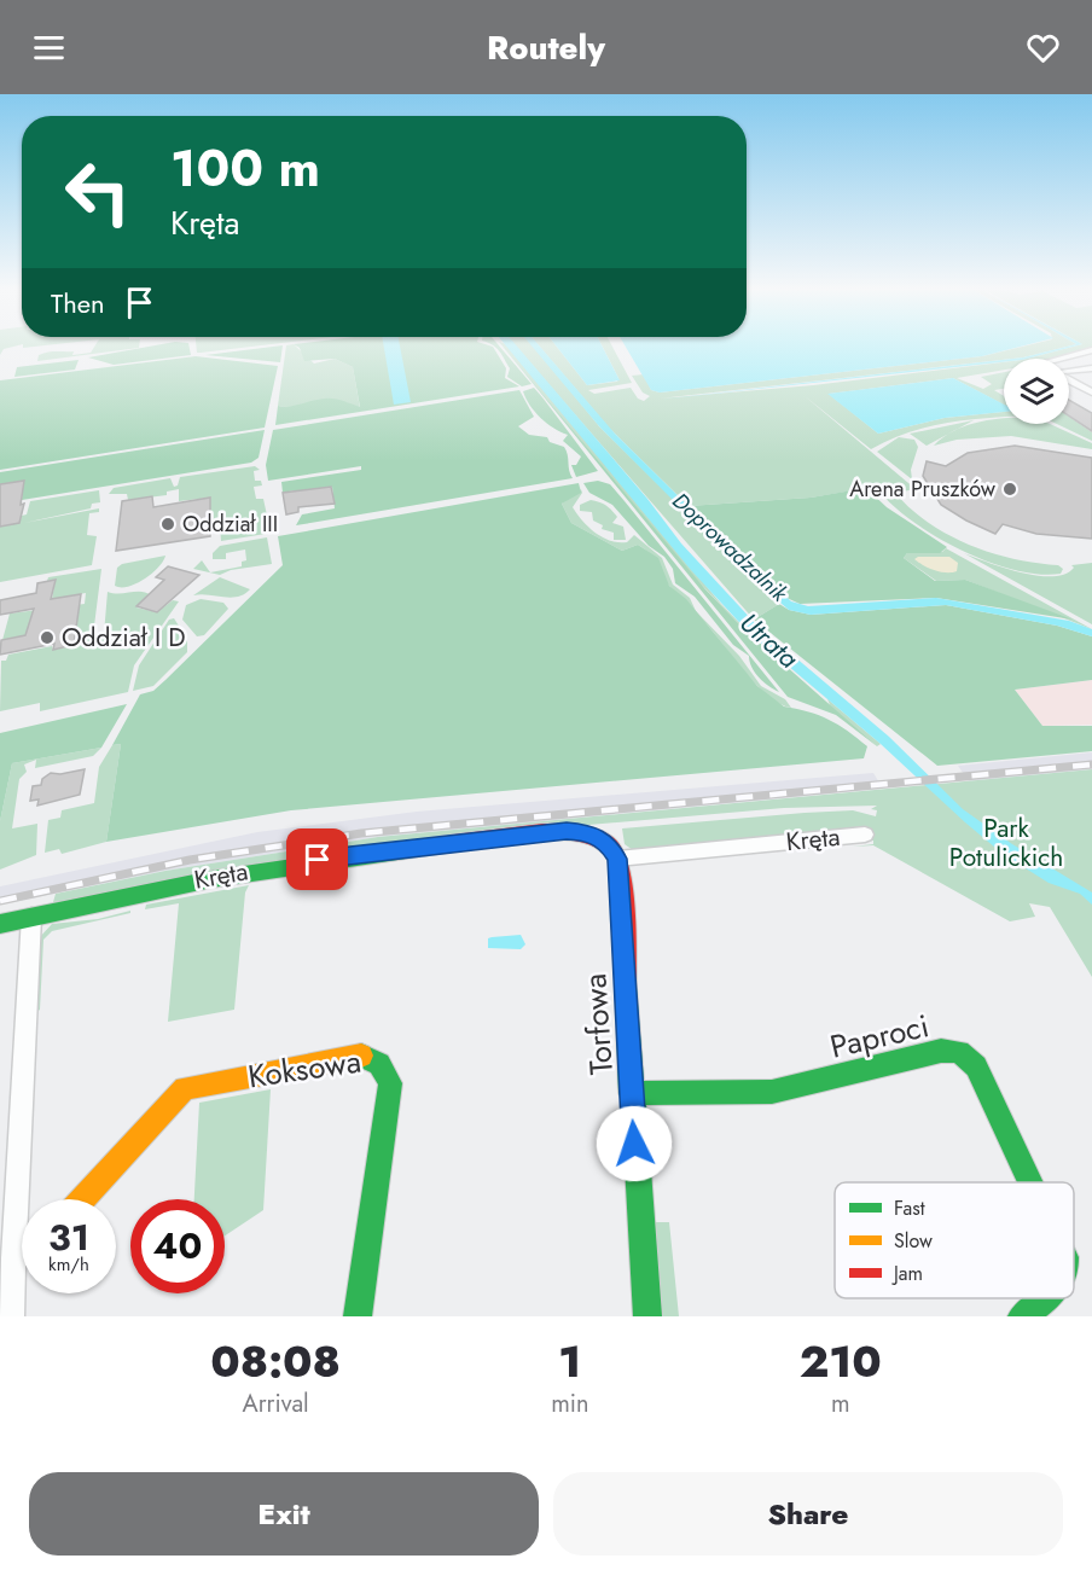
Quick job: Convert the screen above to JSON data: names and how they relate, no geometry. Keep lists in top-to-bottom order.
{
  "streets": {
    "street": [
      "Kręta",
      "Torfowa",
      "Paproci",
      "Koksowa"
    ]
  },
  "crossings": [
    ["Kręta", "Torfowa"],
    ["Torfowa", "Paproci"]
  ],
  "water": ["Doprowadzalnik", "Utrata"],
  "parks": ["Park Potulickich"],
  "places": ["Arena Pruszków", "Oddział III", "Oddział I D"],
  "legend": ["Fast", "Slow", "Jam"],
  "page": {
    "header": "Routely",
    "turn": ["100 m", "Kręta"],
    "then": "Then",
    "speed": "31 km/h",
    "limit": "40",
    "eta": [
      "08:08",
      "Arrival",
      "1",
      "min",
      "210",
      "m"
    ],
    "buttons": ["Exit", "Share"]
  }
}
